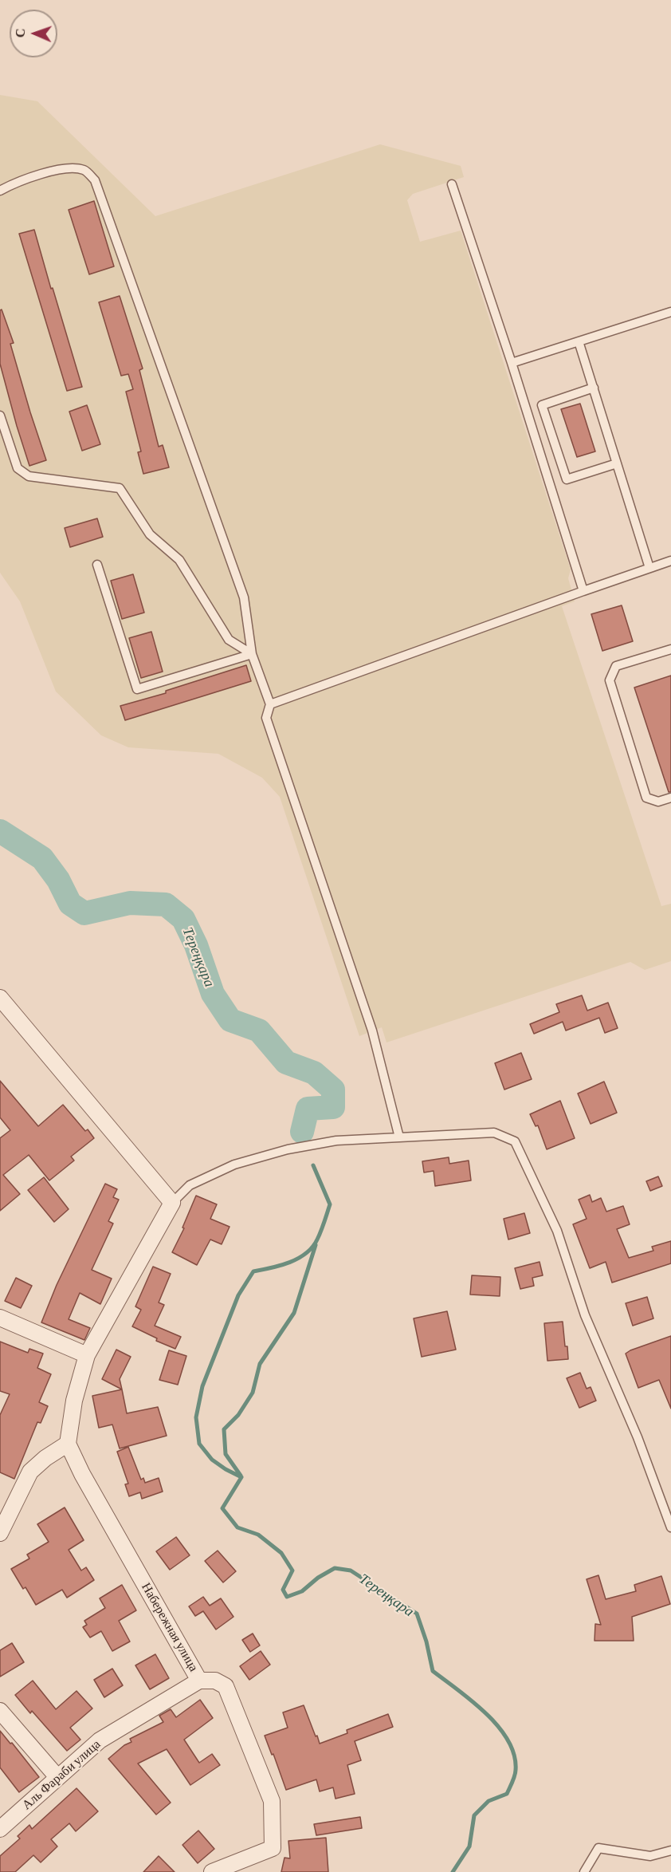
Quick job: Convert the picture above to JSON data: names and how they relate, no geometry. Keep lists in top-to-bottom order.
{
  "streets": {
    "street": ["Набережная улица", "Аль Фараби улица"]
  },
  "crossings": [
    ["Набережная улица", "Аль Фараби улица"]
  ],
  "water": ["Тереңқара"],
  "north": "left"
}
